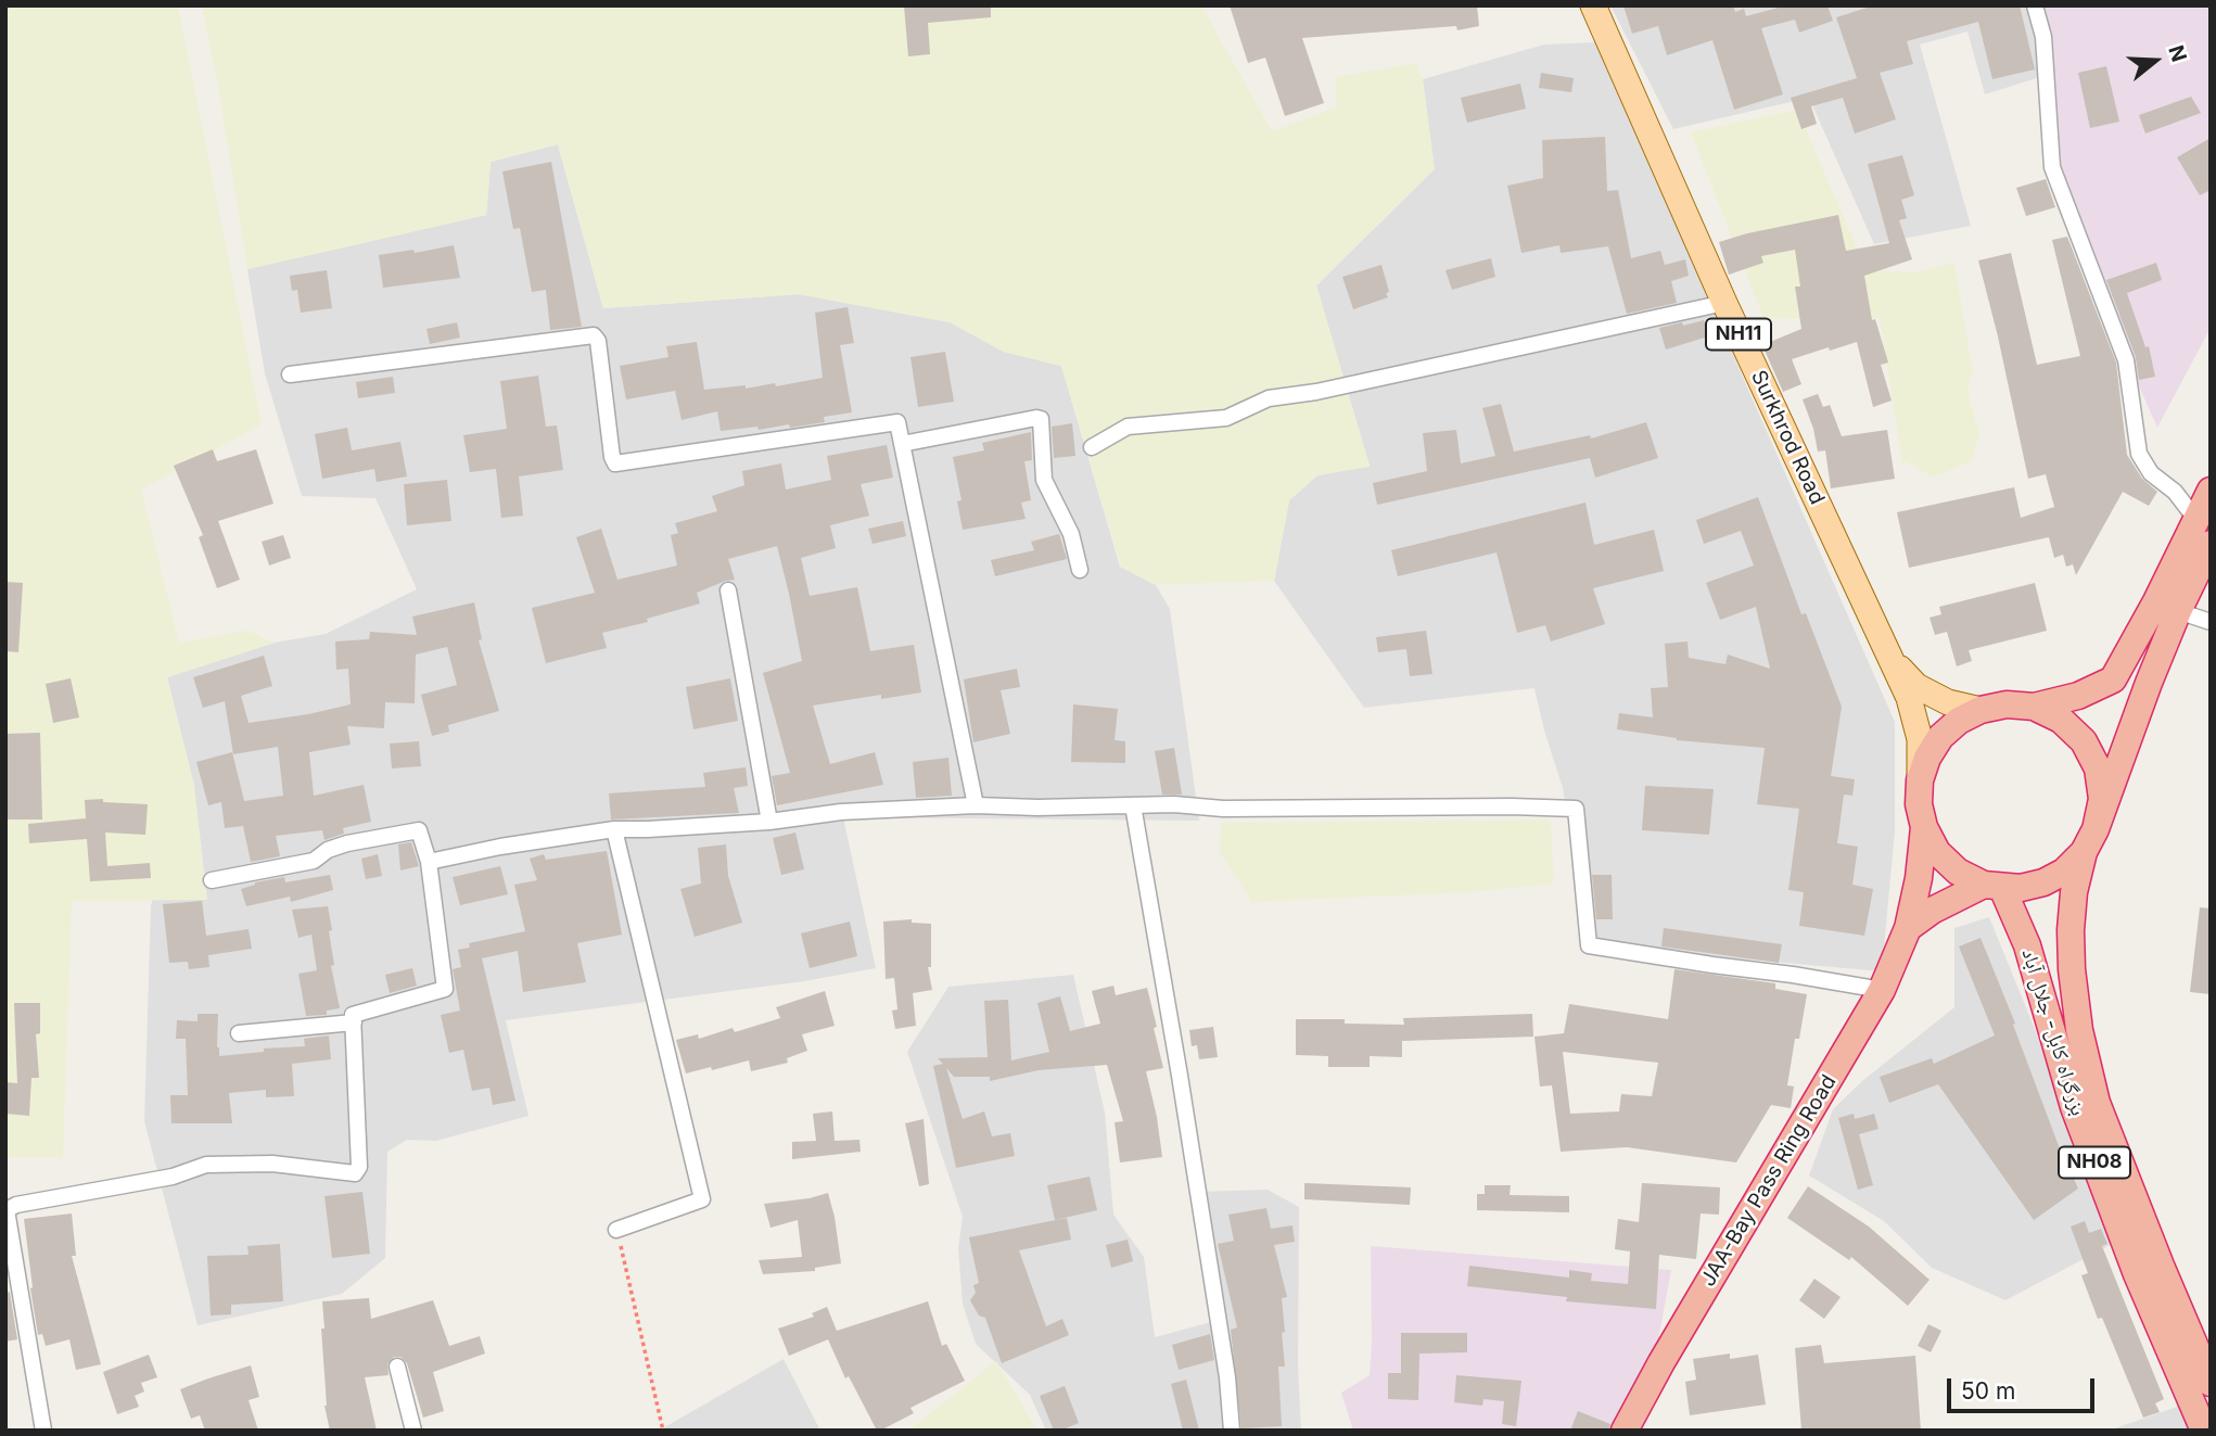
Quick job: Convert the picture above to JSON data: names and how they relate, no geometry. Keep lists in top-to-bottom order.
{
  "streets": {
    "highway": ["بزرگراه کابل- جلال آباد", "NH08", "JAA-Bay Pass Ring Road"],
    "main road": ["NH11", "Surkhrod Road"]
  },
  "crossings": [
    ["Surkhrod Road", "بزرگراه کابل- جلال آباد"],
    ["Surkhrod Road", "JAA-Bay Pass Ring Road"],
    ["بزرگراه کابل- جلال آباد", "JAA-Bay Pass Ring Road"]
  ],
  "scale_bar": "50 m",
  "north": "right"
}
